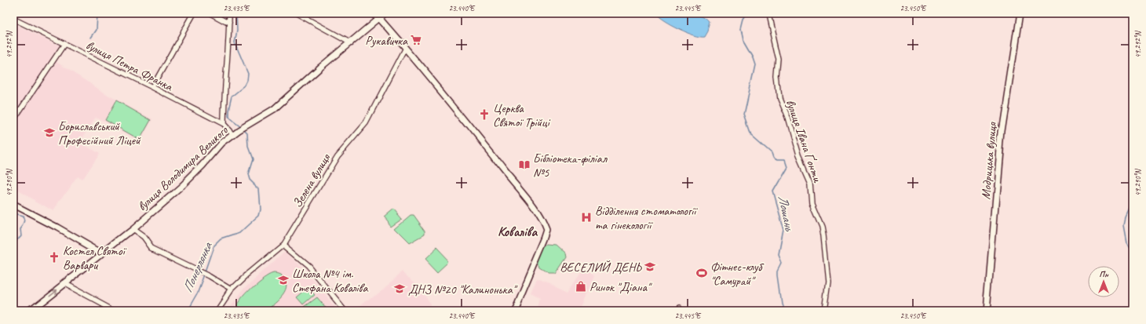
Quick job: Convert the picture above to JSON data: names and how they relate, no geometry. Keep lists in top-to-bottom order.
{
  "streets": {
    "street": [
      "вулиця Петра Франка",
      "вулиця Івана Ґонти",
      "Модрицька вулиця",
      "вулиця Володимира Великого",
      "Зелена вулиця"
    ]
  },
  "crossings": [
    ["вулиця Петра Франка", "вулиця Володимира Великого"]
  ],
  "districts": ["Коваліва"],
  "water": ["Лошань", "Понерлянка"],
  "places": {
    "supermarket": ["Рукавичка"],
    "church": ["Церква Святої Трійці", "Костел Святої Варвари"],
    "school or university": [
      "Бориславський Професійний Ліцей",
      "ВЕСЕЛИЙ ДЕНЬ",
      "Школа №4 ім. Стефана Коваліва",
      "ДНЗ №20 \"Калинонька\""
    ],
    "library": ["Бібліотека-філіал №5"],
    "hospital": ["Відділення стоматології та гінекології"],
    "sports": ["Фітнес-клуб \"Самурай\""],
    "shop": ["Ринок \"Діана\""]
  },
  "north": "top",
  "coordinates": [
    "23.435°E",
    "23.440°E",
    "23.445°E",
    "23.450°E",
    "49.292°N",
    "49.290°N"
  ]
}
